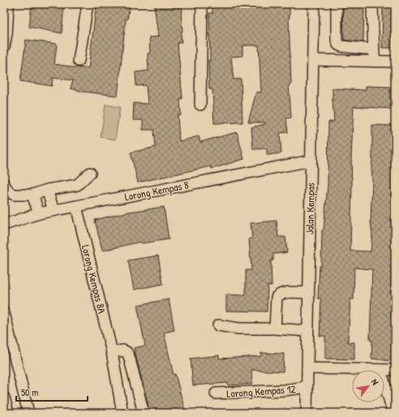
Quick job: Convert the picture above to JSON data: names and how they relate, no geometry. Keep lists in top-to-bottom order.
{
  "streets": {
    "street": [
      "Lorong Kempas 8",
      "Jalan Kempas",
      "Lorong Kempas 8A",
      "Lorong Kempas 12"
    ]
  },
  "crossings": [
    ["Lorong Kempas 8", "Jalan Kempas"],
    ["Lorong Kempas 8", "Lorong Kempas 8A"],
    ["Jalan Kempas", "Lorong Kempas 12"]
  ],
  "scale_bar": "50 m",
  "north": "top right"
}
